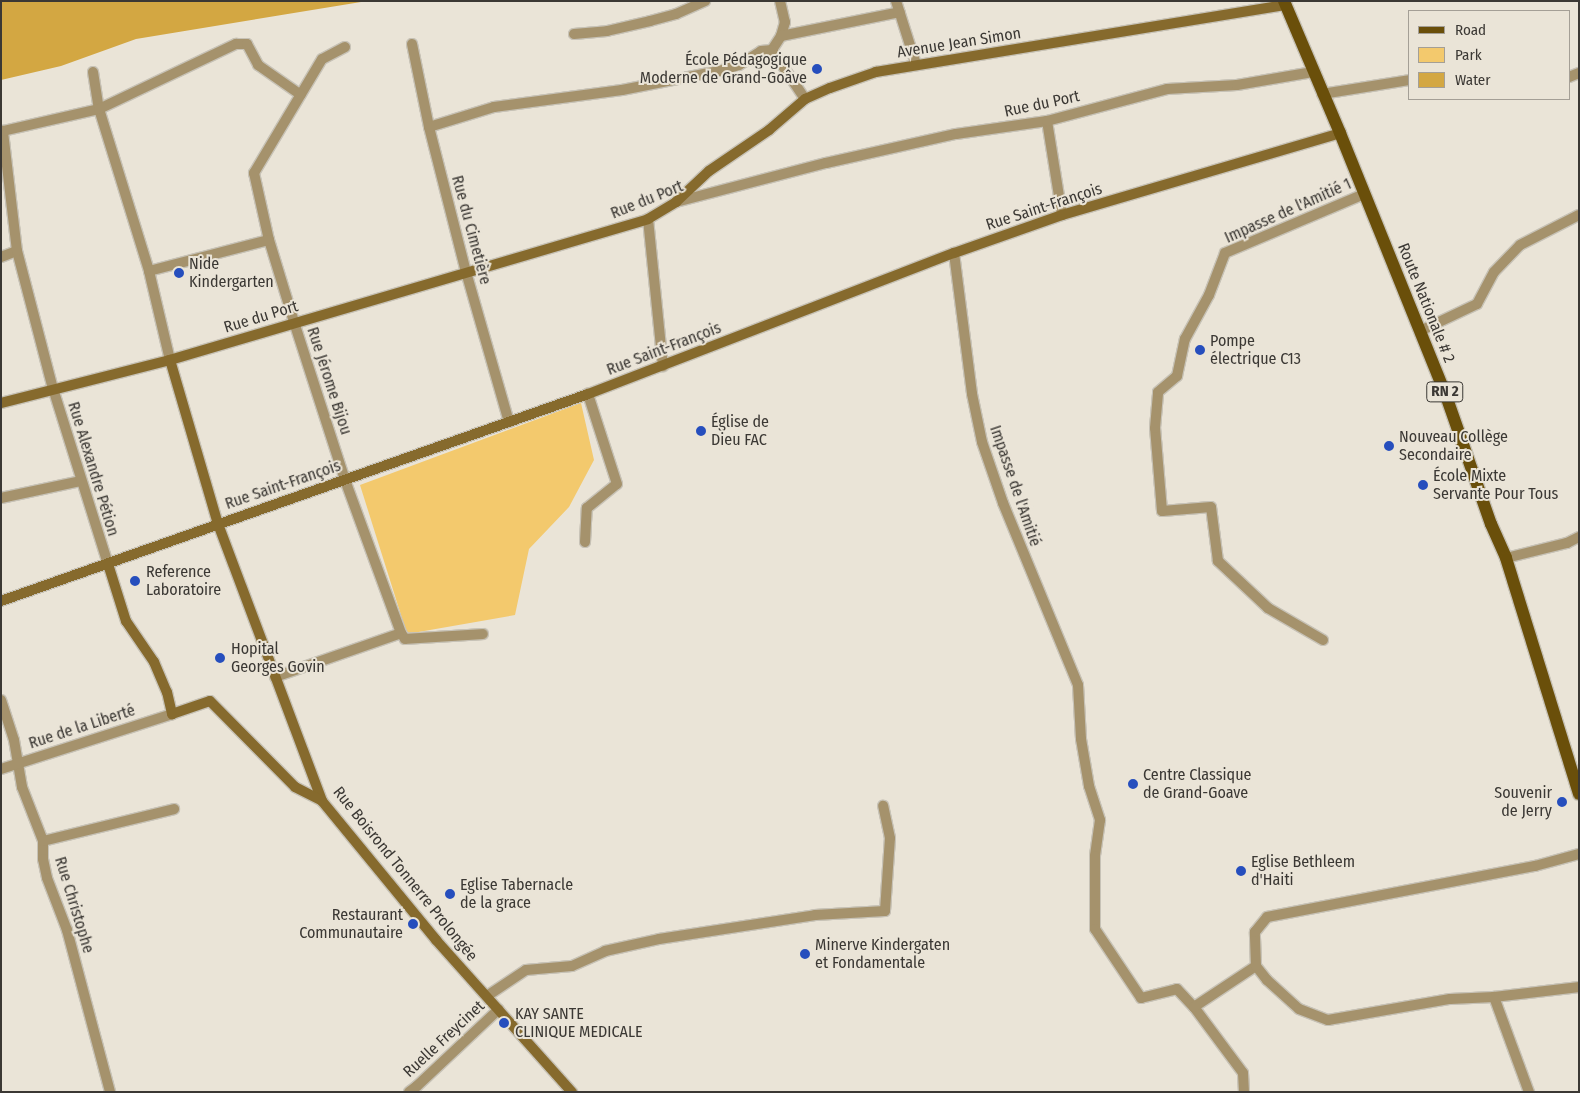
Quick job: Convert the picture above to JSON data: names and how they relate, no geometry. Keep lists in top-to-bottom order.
{
  "streets": {
    "main road": ["Route Nationale # 2", "RN 2"],
    "street": [
      "Avenue Jean Simon",
      "Rue du Port",
      "Rue Saint-François",
      "Impasse de l'Amitié 1",
      "Rue du Cimetière",
      "Rue Jérome Bijou",
      "Rue Alexandre Pétion",
      "Impasse de l'Amitié",
      "Rue de la Liberté",
      "Rue Boisrond Tonnerre Prolongée",
      "Rue Christophe",
      "Ruelle Freycinet"
    ]
  },
  "crossings": [
    ["Avenue Jean Simon", "Rue du Port"],
    ["Avenue Jean Simon", "Route Nationale # 2"],
    ["Rue du Port", "Rue du Cimetière"],
    ["Rue du Port", "Route Nationale # 2"],
    ["Rue du Port", "Rue Jérome Bijou"],
    ["Rue du Port", "Rue Alexandre Pétion"],
    ["Rue du Port", "Rue Boisrond Tonnerre Prolongée"],
    ["Rue Saint-François", "Rue du Cimetière"],
    ["Rue Saint-François", "Route Nationale # 2"],
    ["Rue Saint-François", "Rue Jérome Bijou"],
    ["Rue Saint-François", "Rue Alexandre Pétion"],
    ["Rue Saint-François", "Impasse de l'Amitié"],
    ["Rue Saint-François", "Rue Boisrond Tonnerre Prolongée"],
    ["Impasse de l'Amitié 1", "Route Nationale # 2"],
    ["Rue Alexandre Pétion", "Rue de la Liberté"],
    ["Rue de la Liberté", "Rue Christophe"],
    ["Rue Boisrond Tonnerre Prolongée", "Ruelle Freycinet"]
  ],
  "places": [
    "École Pédagogique Moderne de Grand-Goâve",
    "Nide Kindergarten",
    "Pompe électrique C13",
    "Église de Dieu FAC",
    "Nouveau Collège Secondaire",
    "École Mixte Servante Pour Tous",
    "Reference Laboratoire",
    "Hopital Georges Govin",
    "Centre Classique de Grand-Goave",
    "Souvenir de Jerry",
    "Eglise Bethleem d'Haiti",
    "Eglise Tabernacle de la grace",
    "Restaurant Communautaire",
    "Minerve Kindergaten et Fondamentale",
    "KAY SANTE CLINIQUE MEDICALE"
  ],
  "legend": ["Road", "Park", "Water"]
}
